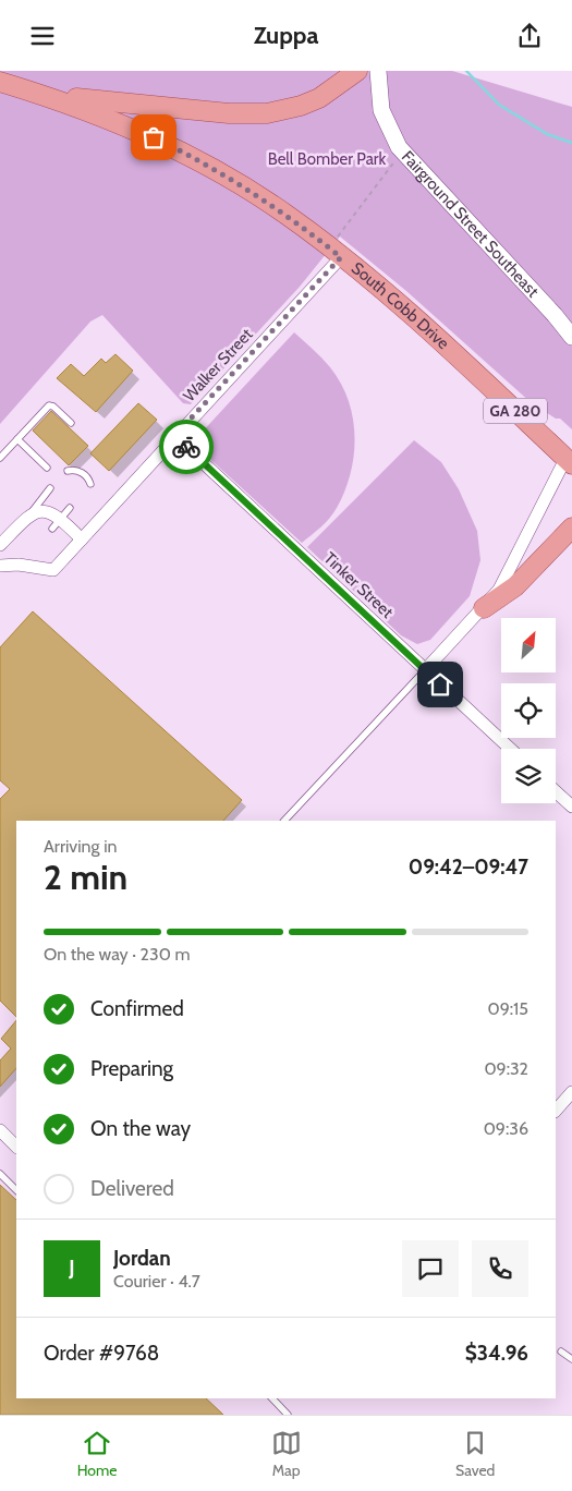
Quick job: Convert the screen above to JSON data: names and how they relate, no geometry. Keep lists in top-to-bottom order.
{
  "streets": {
    "main road": ["Fairground Street Southeast", "South Cobb Drive", "GA 280"],
    "street": ["Walker Street", "Tinker Street"]
  },
  "crossings": [
    ["South Cobb Drive", "Walker Street"],
    ["Walker Street", "Tinker Street"]
  ],
  "parks": ["Bell Bomber Park"],
  "north": "top right",
  "page": {
    "header": "Zuppa",
    "heading": ["2 min", "Arriving in", "09:42–09:47"],
    "panel": [
      "Jordan",
      "Courier · 4.7",
      "Order #9768",
      "$34.96"
    ],
    "bar": "On the way · 230 m",
    "list": [
      ["Confirmed", "09:15"],
      ["Preparing", "09:32"],
      ["On the way", "09:36"],
      "Delivered"
    ],
    "round": "J",
    "tabs": ["Home", "Map", "Saved"]
  }
}
